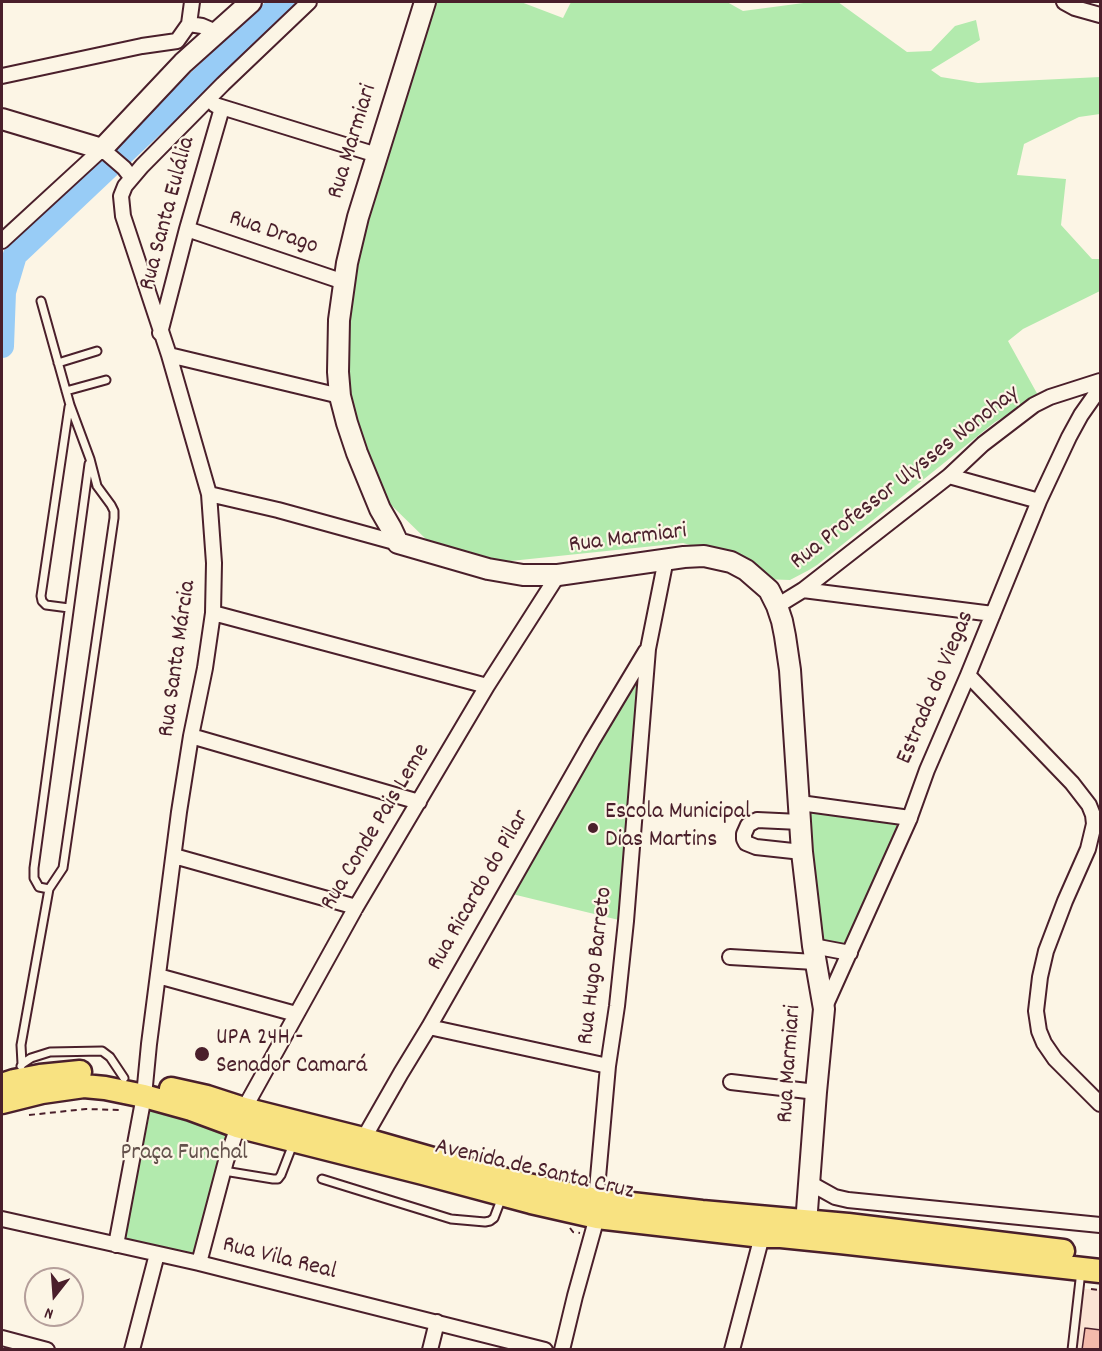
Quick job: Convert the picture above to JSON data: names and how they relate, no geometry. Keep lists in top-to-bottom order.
{
  "streets": {
    "main road": ["Avenida de Santa Cruz"],
    "street": [
      "Rua Marmiari",
      "Rua Santa Eulália",
      "Rua Drago",
      "Rua Professor Ulysses Nonohay",
      "Rua Santa Márcia",
      "Estrada do Viegas",
      "Rua Conde Pais Leme",
      "Rua Ricardo do Pilar",
      "Rua Hugo Barreto",
      "Rua Vila Real"
    ]
  },
  "crossings": [
    ["Rua Marmiari", "Rua Drago"],
    ["Rua Marmiari", "Rua Professor Ulysses Nonohay"],
    ["Rua Marmiari", "Estrada do Viegas"],
    ["Rua Marmiari", "Rua Conde Pais Leme"],
    ["Rua Marmiari", "Rua Hugo Barreto"],
    ["Rua Marmiari", "Avenida de Santa Cruz"],
    ["Rua Santa Eulália", "Rua Drago"],
    ["Rua Santa Eulália", "Rua Santa Márcia"],
    ["Rua Santa Márcia", "Avenida de Santa Cruz"],
    ["Rua Conde Pais Leme", "Avenida de Santa Cruz"],
    ["Rua Ricardo do Pilar", "Rua Hugo Barreto"],
    ["Rua Ricardo do Pilar", "Avenida de Santa Cruz"],
    ["Rua Hugo Barreto", "Avenida de Santa Cruz"]
  ],
  "parks": ["Praça Funchal"],
  "places": ["Escola Municipal Dias Martins", "UPA 24H - Senador Camará"],
  "north": "bottom"
}
